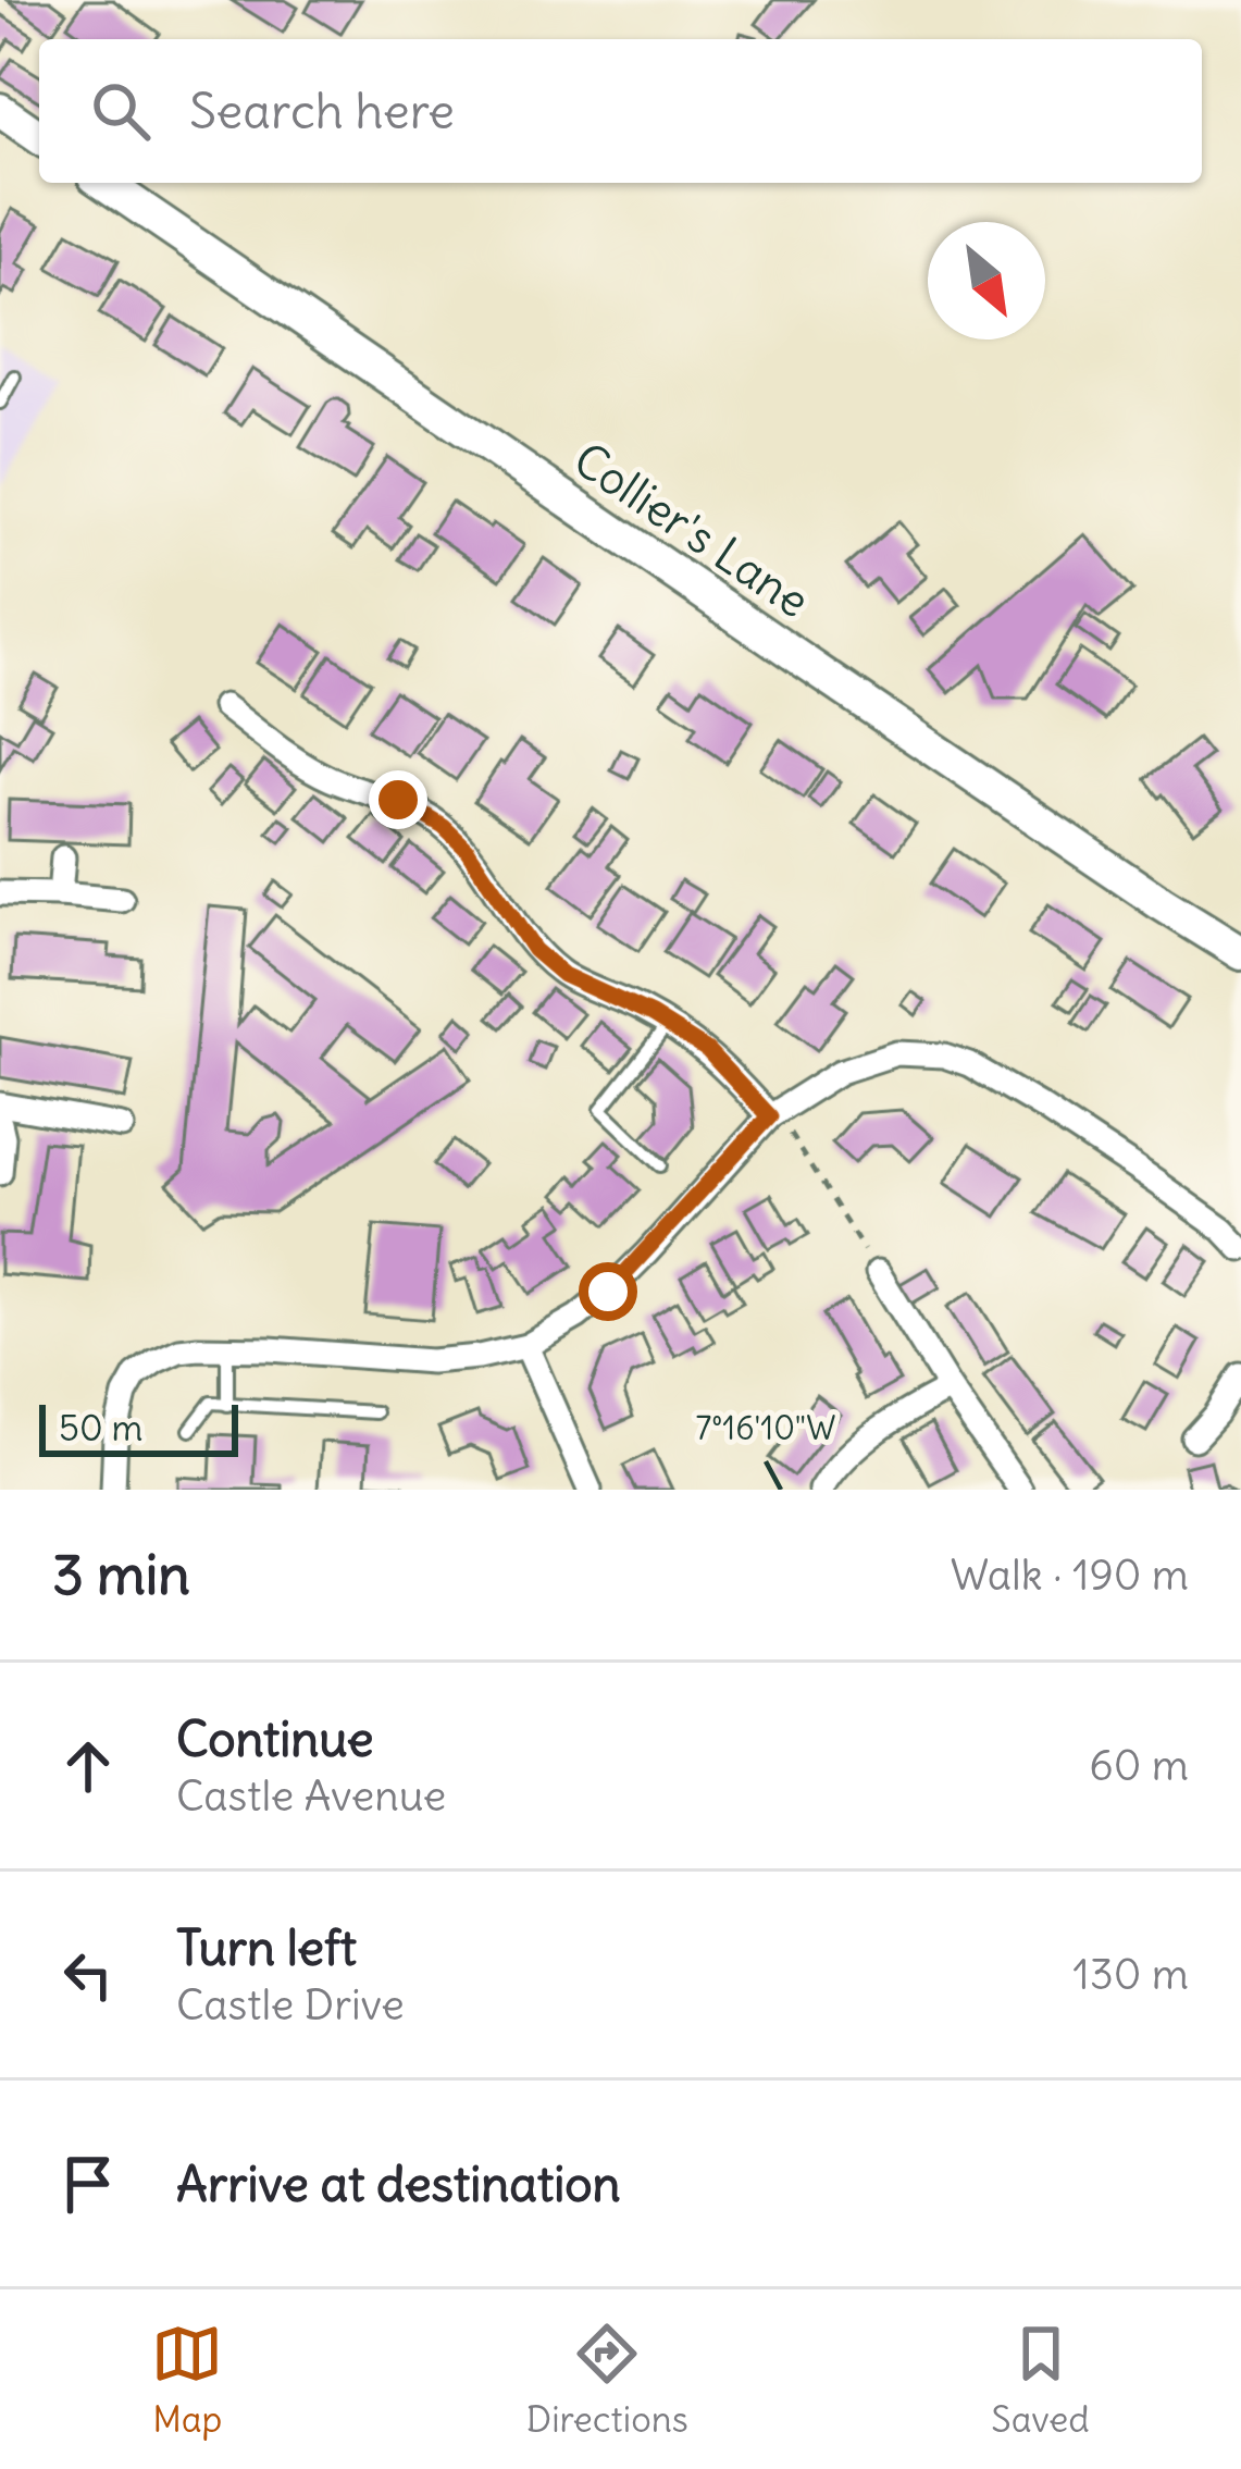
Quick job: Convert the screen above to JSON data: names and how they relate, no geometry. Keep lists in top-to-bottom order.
{
  "streets": {
    "street": ["Collier's Lane"]
  },
  "scale_bar": "50 m",
  "north": "bottom right",
  "page": {
    "search": "Search here",
    "scale": "50 m",
    "heading": ["3 min", "Walk · 190 m"],
    "list": [
      ["Continue", "Castle Avenue", "60 m"],
      ["Turn left", "Castle Drive", "130 m"],
      "Arrive at destination"
    ],
    "nav": ["Map", "Directions", "Saved"]
  },
  "coordinates": ["7°16'10\"W"]
}
